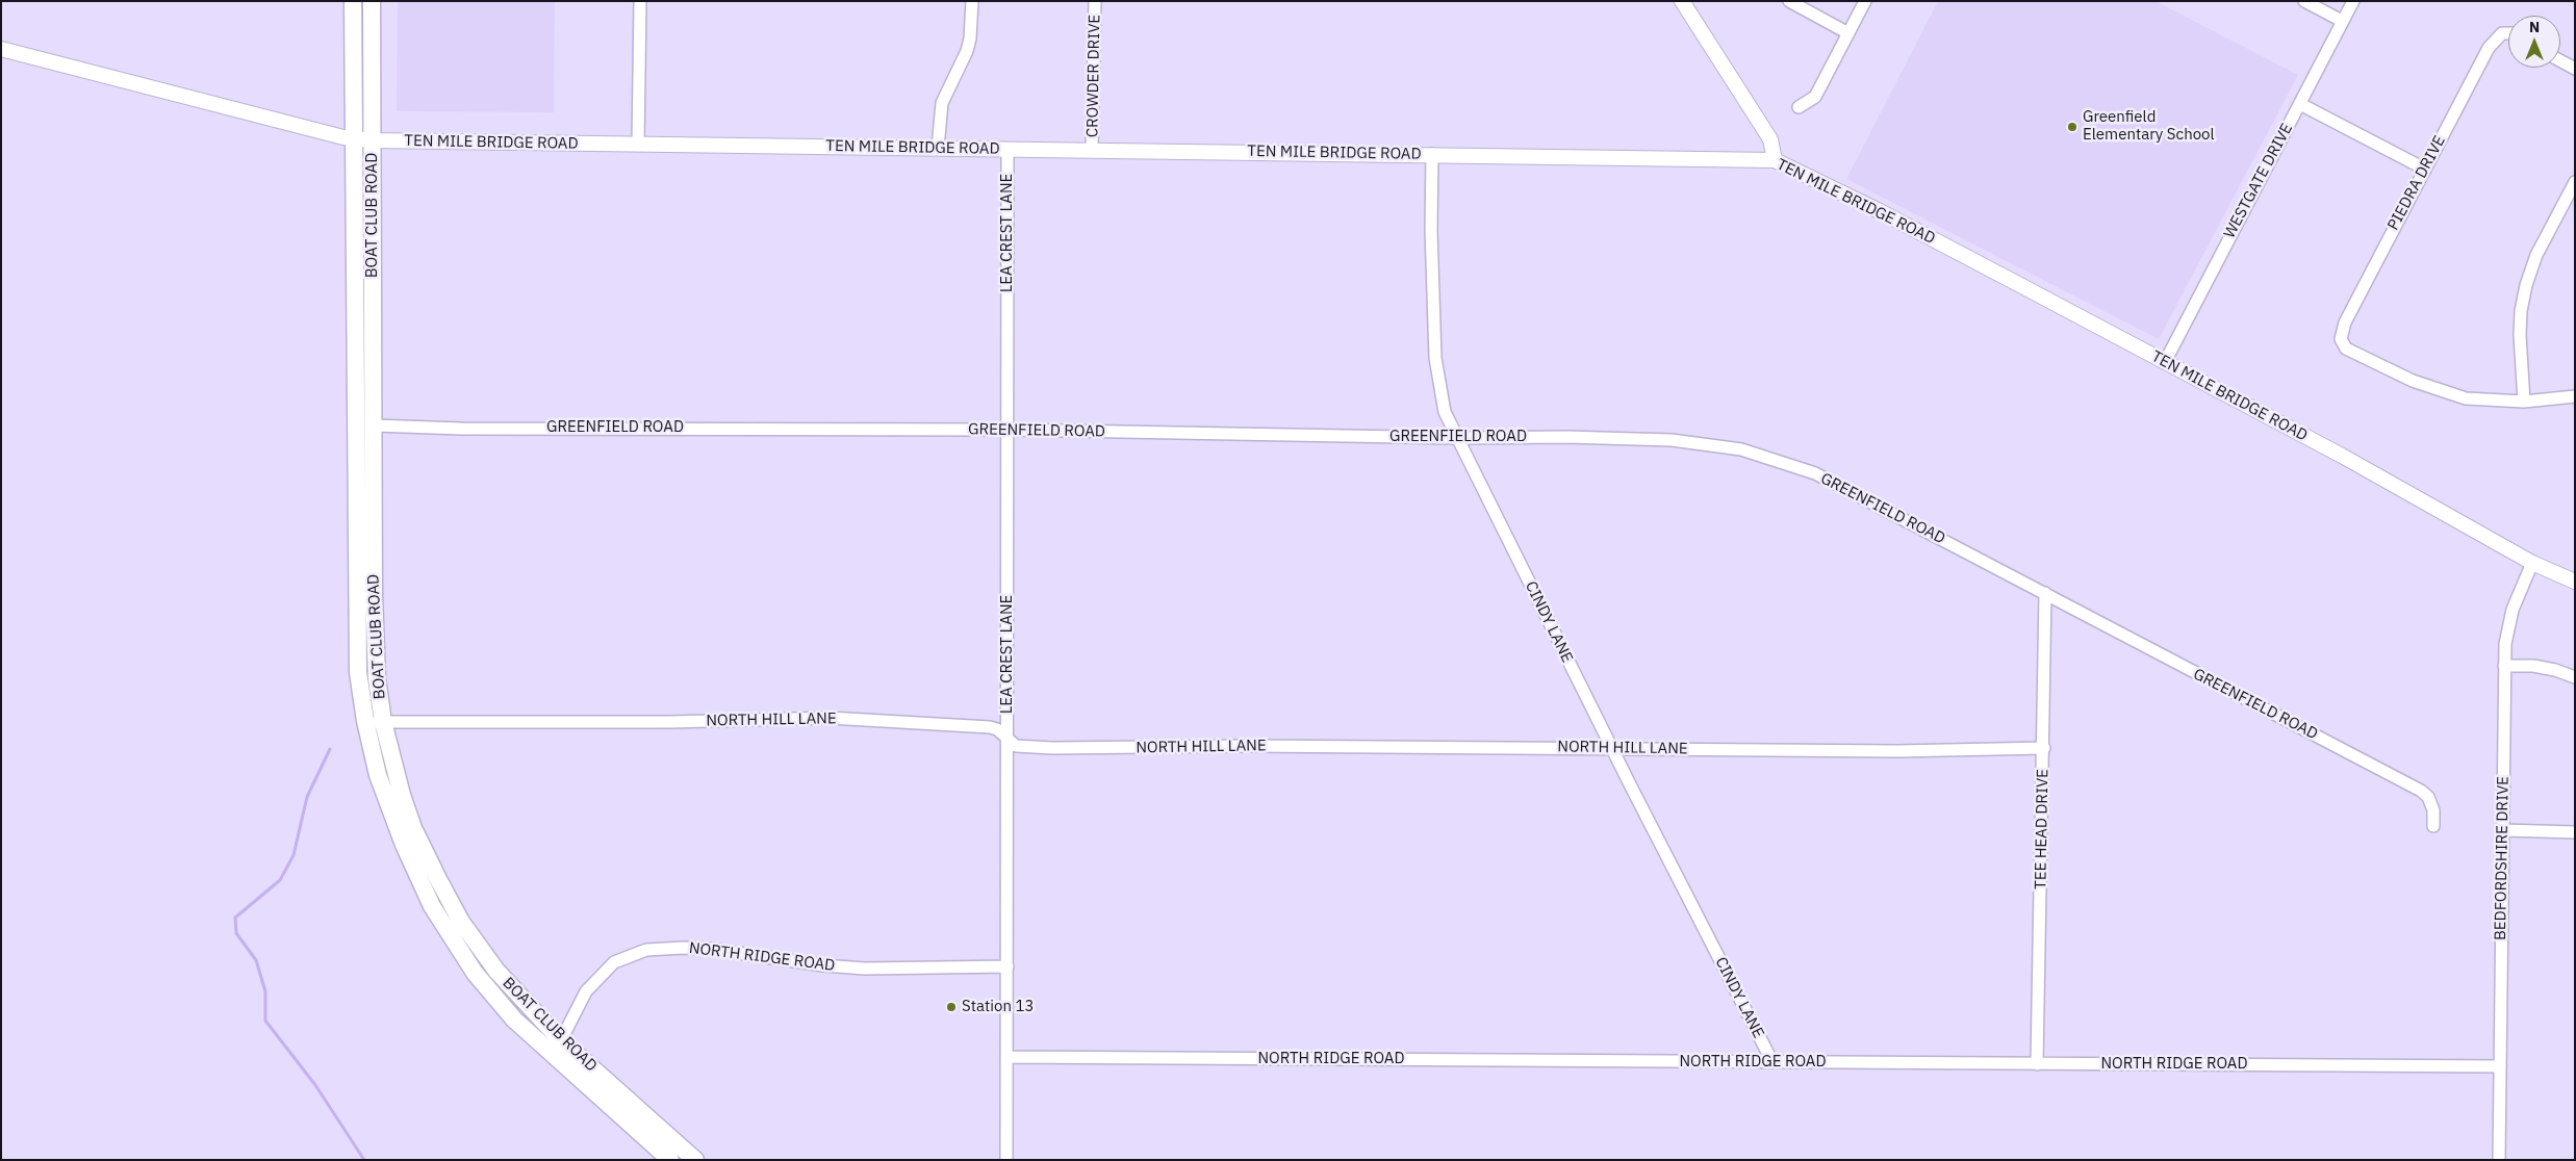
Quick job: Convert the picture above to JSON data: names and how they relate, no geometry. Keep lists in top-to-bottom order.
{
  "streets": {
    "main road": ["BOAT CLUB ROAD"],
    "street": [
      "CROWDER DRIVE",
      "TEN MILE BRIDGE ROAD",
      "WESTGATE DRIVE",
      "PIEDRA DRIVE",
      "LEA CREST LANE",
      "GREENFIELD ROAD",
      "CINDY LANE",
      "NORTH HILL LANE",
      "TEE HEAD DRIVE",
      "BEDFORDSHIRE DRIVE",
      "NORTH RIDGE ROAD"
    ]
  },
  "crossings": [
    ["CROWDER DRIVE", "TEN MILE BRIDGE ROAD"],
    ["TEN MILE BRIDGE ROAD", "WESTGATE DRIVE"],
    ["TEN MILE BRIDGE ROAD", "BOAT CLUB ROAD"],
    ["TEN MILE BRIDGE ROAD", "LEA CREST LANE"],
    ["TEN MILE BRIDGE ROAD", "CINDY LANE"],
    ["TEN MILE BRIDGE ROAD", "BEDFORDSHIRE DRIVE"],
    ["BOAT CLUB ROAD", "GREENFIELD ROAD"],
    ["BOAT CLUB ROAD", "NORTH HILL LANE"],
    ["BOAT CLUB ROAD", "NORTH RIDGE ROAD"],
    ["LEA CREST LANE", "GREENFIELD ROAD"],
    ["LEA CREST LANE", "NORTH HILL LANE"],
    ["LEA CREST LANE", "NORTH RIDGE ROAD"],
    ["GREENFIELD ROAD", "CINDY LANE"],
    ["GREENFIELD ROAD", "TEE HEAD DRIVE"],
    ["CINDY LANE", "NORTH HILL LANE"],
    ["CINDY LANE", "NORTH RIDGE ROAD"],
    ["NORTH HILL LANE", "TEE HEAD DRIVE"],
    ["TEE HEAD DRIVE", "NORTH RIDGE ROAD"],
    ["BEDFORDSHIRE DRIVE", "NORTH RIDGE ROAD"]
  ],
  "places": ["Greenfield Elementary School", "Station 13"],
  "north": "top"
}
